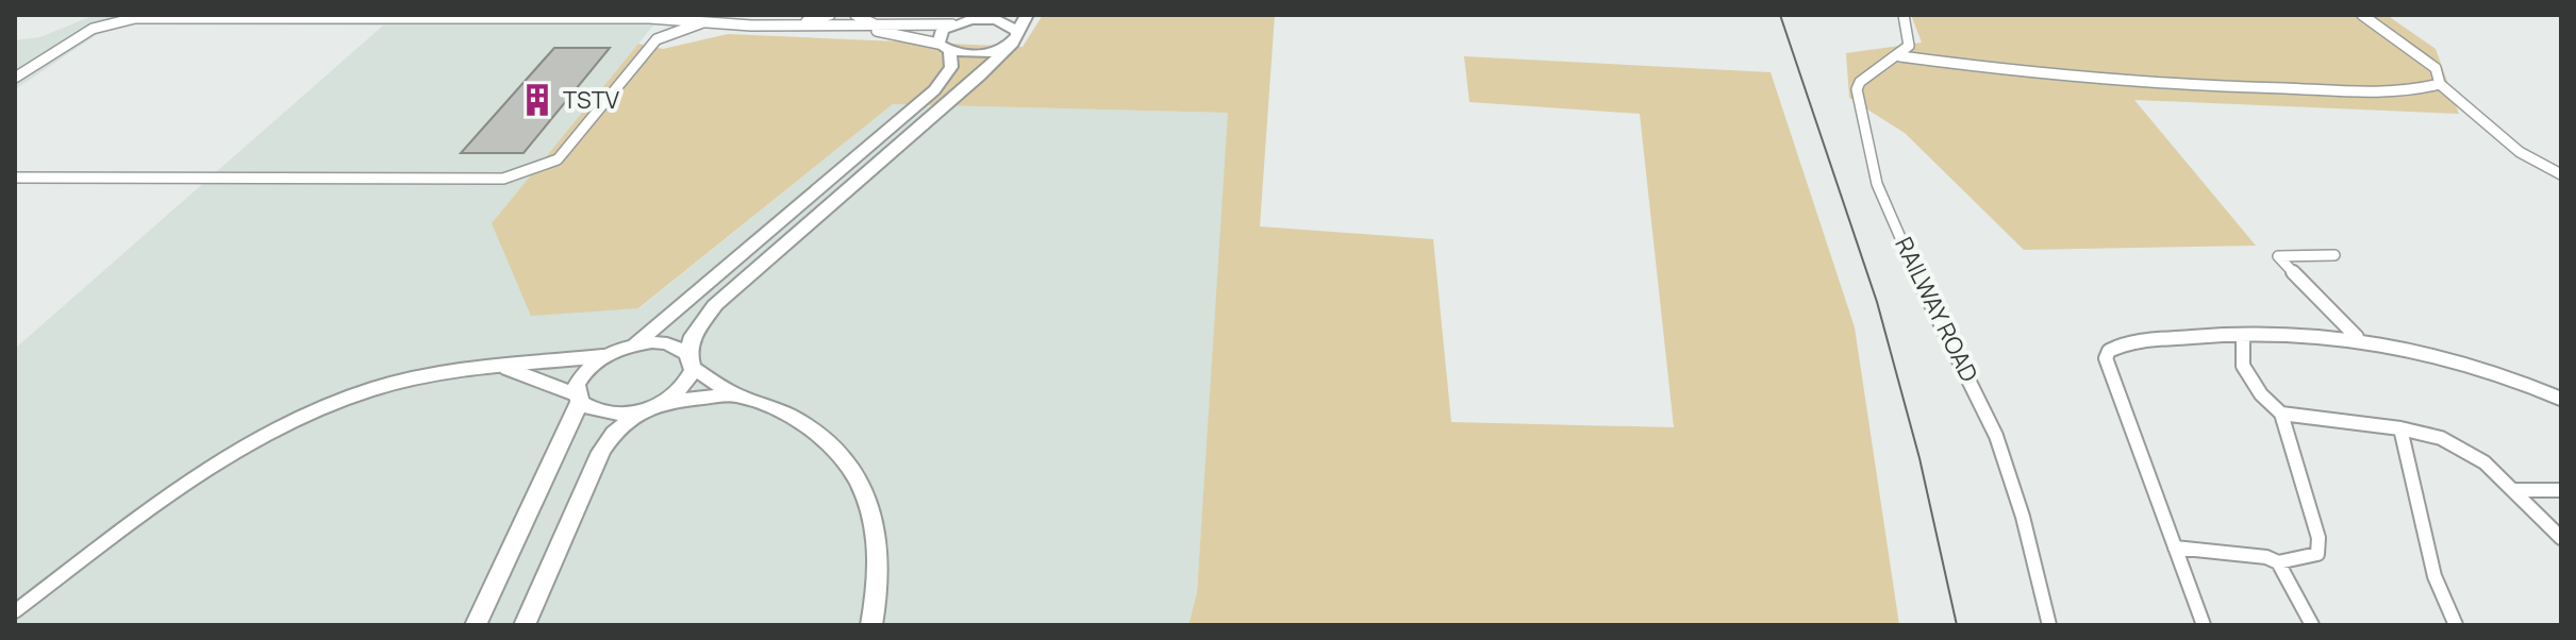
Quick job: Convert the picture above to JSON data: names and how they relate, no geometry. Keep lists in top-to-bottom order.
{
  "streets": {
    "street": ["RAILWAY ROAD"]
  },
  "places": {
    "building": ["TSTV"]
  }
}
